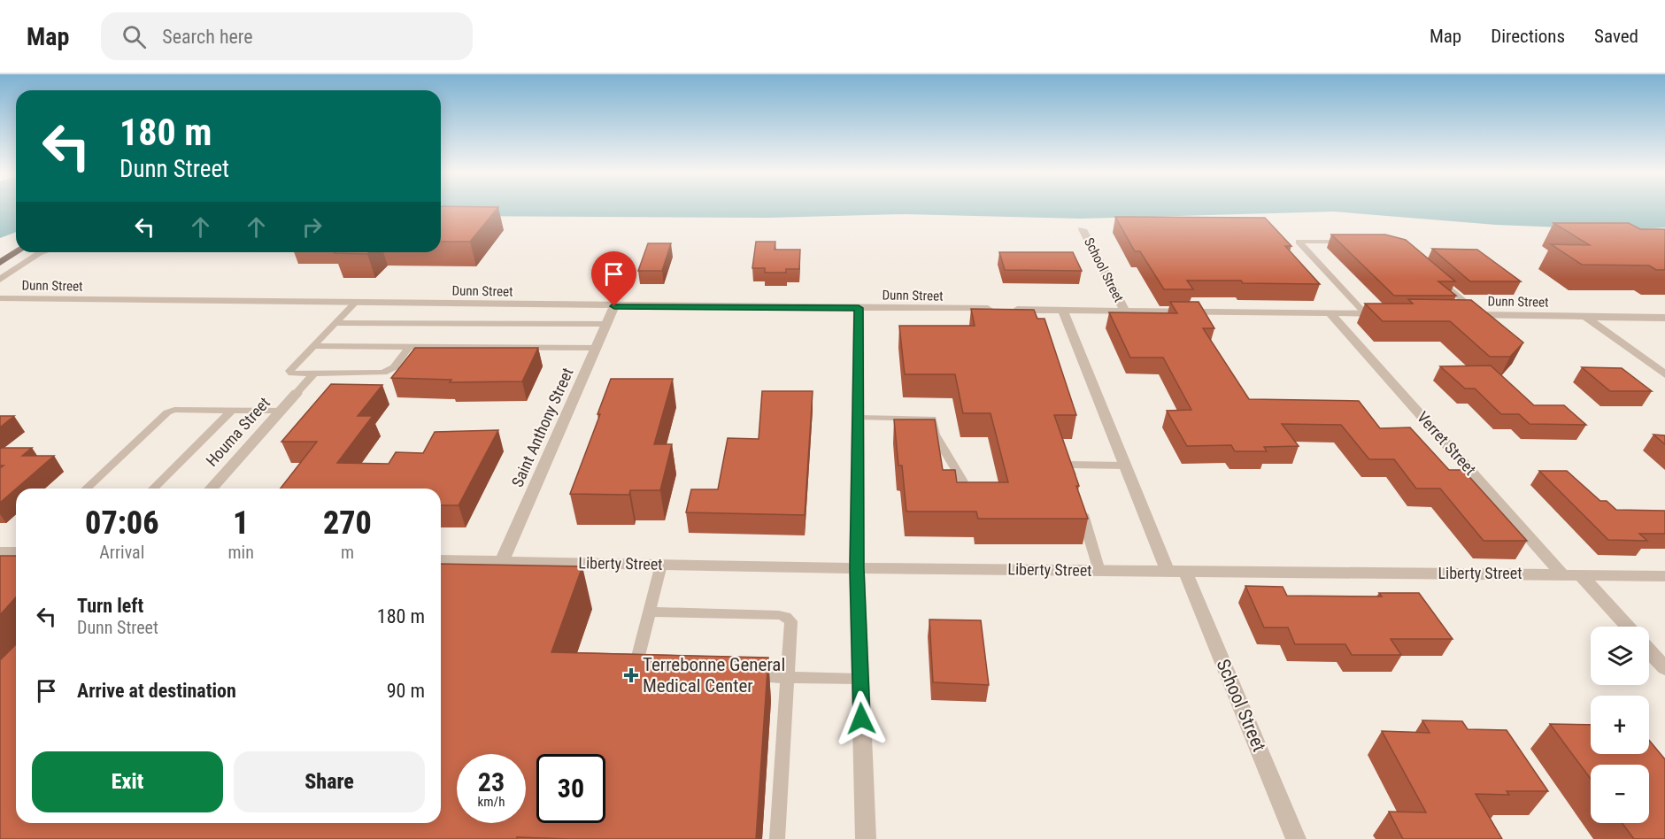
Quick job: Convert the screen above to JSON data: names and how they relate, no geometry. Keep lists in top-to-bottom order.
{
  "streets": {
    "street": [
      "School Street",
      "Dunn Street",
      "Saint Anthony Street",
      "Houma Street",
      "Verret Street",
      "Liberty Street"
    ]
  },
  "crossings": [
    ["School Street", "Dunn Street"],
    ["School Street", "Liberty Street"],
    ["Dunn Street", "Saint Anthony Street"],
    ["Dunn Street", "Verret Street"],
    ["Saint Anthony Street", "Liberty Street"],
    ["Verret Street", "Liberty Street"]
  ],
  "places": {
    "health": ["Terrebonne General Medical Center"]
  },
  "page": {
    "header": "Map",
    "search": "Search here",
    "nav": ["Map", "Directions", "Saved"],
    "turn": ["180 m", "Dunn Street"],
    "eta": [
      "07:06",
      "Arrival",
      "1",
      "min",
      "270",
      "m"
    ],
    "list": [
      {
        "name": "Turn left",
        "note": "Dunn Street",
        "value": "180 m"
      },
      {
        "name": "Arrive at destination",
        "value": "90 m"
      }
    ],
    "map_buttons": ["+", "−"],
    "buttons": ["Exit", "Share"],
    "speed": "23 km/h",
    "limit": "30"
  }
}
